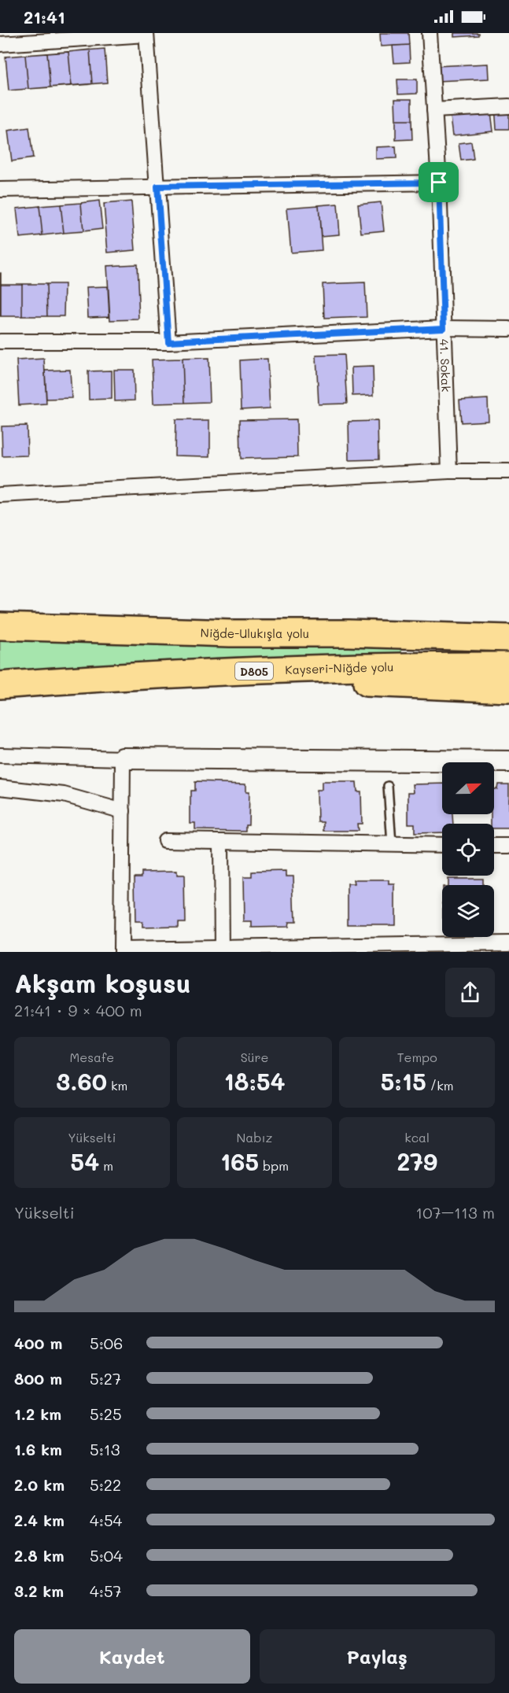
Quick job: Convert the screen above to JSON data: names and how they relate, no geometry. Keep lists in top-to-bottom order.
{
  "streets": {
    "highway": ["Niğde-Ulukışla yolu", "Kayseri-Niğde yolu", "D805"],
    "street": ["41. Sokak"]
  },
  "north": "right",
  "page": {
    "status": "21:41",
    "heading": ["Akşam koşusu", "21:41 · 9 × 400 m"],
    "stats": [
      ["Mesafe", "3.60 km"],
      ["Süre", "18:54"],
      ["Tempo", "5:15 /km"],
      ["Yükselti", "54 m"],
      ["Nabız", "165 bpm"],
      ["kcal", "279"]
    ],
    "chart": ["Yükselti", "107–113 m"],
    "list": [
      {
        "name": "400 m",
        "note": "5:06"
      },
      {
        "name": "800 m",
        "note": "5:27"
      },
      {
        "name": "1.2 km",
        "note": "5:25"
      },
      {
        "name": "1.6 km",
        "note": "5:13"
      },
      {
        "name": "2.0 km",
        "note": "5:22"
      },
      {
        "name": "2.4 km",
        "note": "4:54"
      },
      {
        "name": "2.8 km",
        "note": "5:04"
      },
      {
        "name": "3.2 km",
        "note": "4:57"
      }
    ],
    "buttons": ["Kaydet", "Paylaş"]
  }
}
